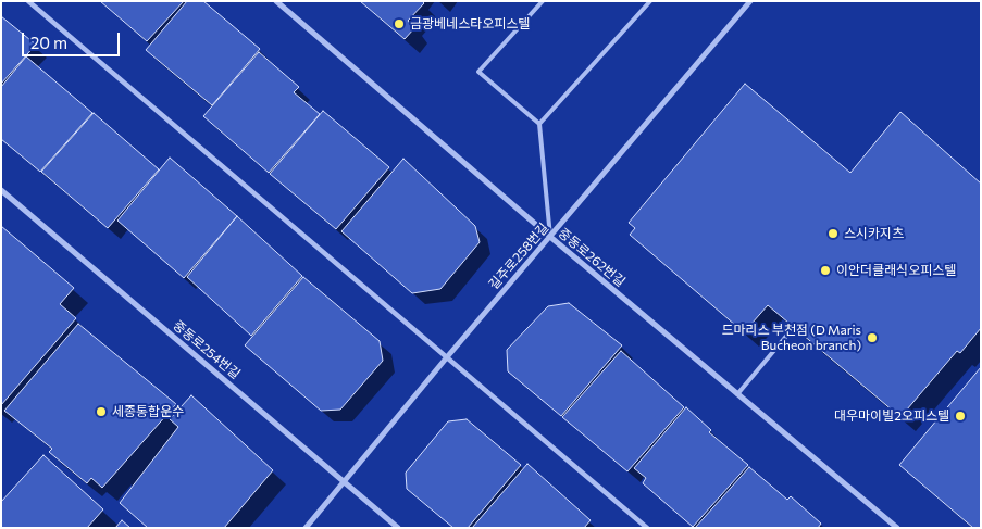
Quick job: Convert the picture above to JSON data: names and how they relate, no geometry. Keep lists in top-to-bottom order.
{
  "streets": {
    "street": ["길주로258번길", "중동로262번길", "중동로254번길"]
  },
  "crossings": [
    ["길주로258번길", "중동로262번길"],
    ["길주로258번길", "중동로254번길"]
  ],
  "places": [
    "금광베네스타오피스텔",
    "스시카지츠",
    "이안더클래식오피스텔",
    "드마리스 부천점 (D Maris Bucheon branch)",
    "세종통합운수",
    "대우마이빌2오피스텔"
  ],
  "scale_bar": "20 m"
}
